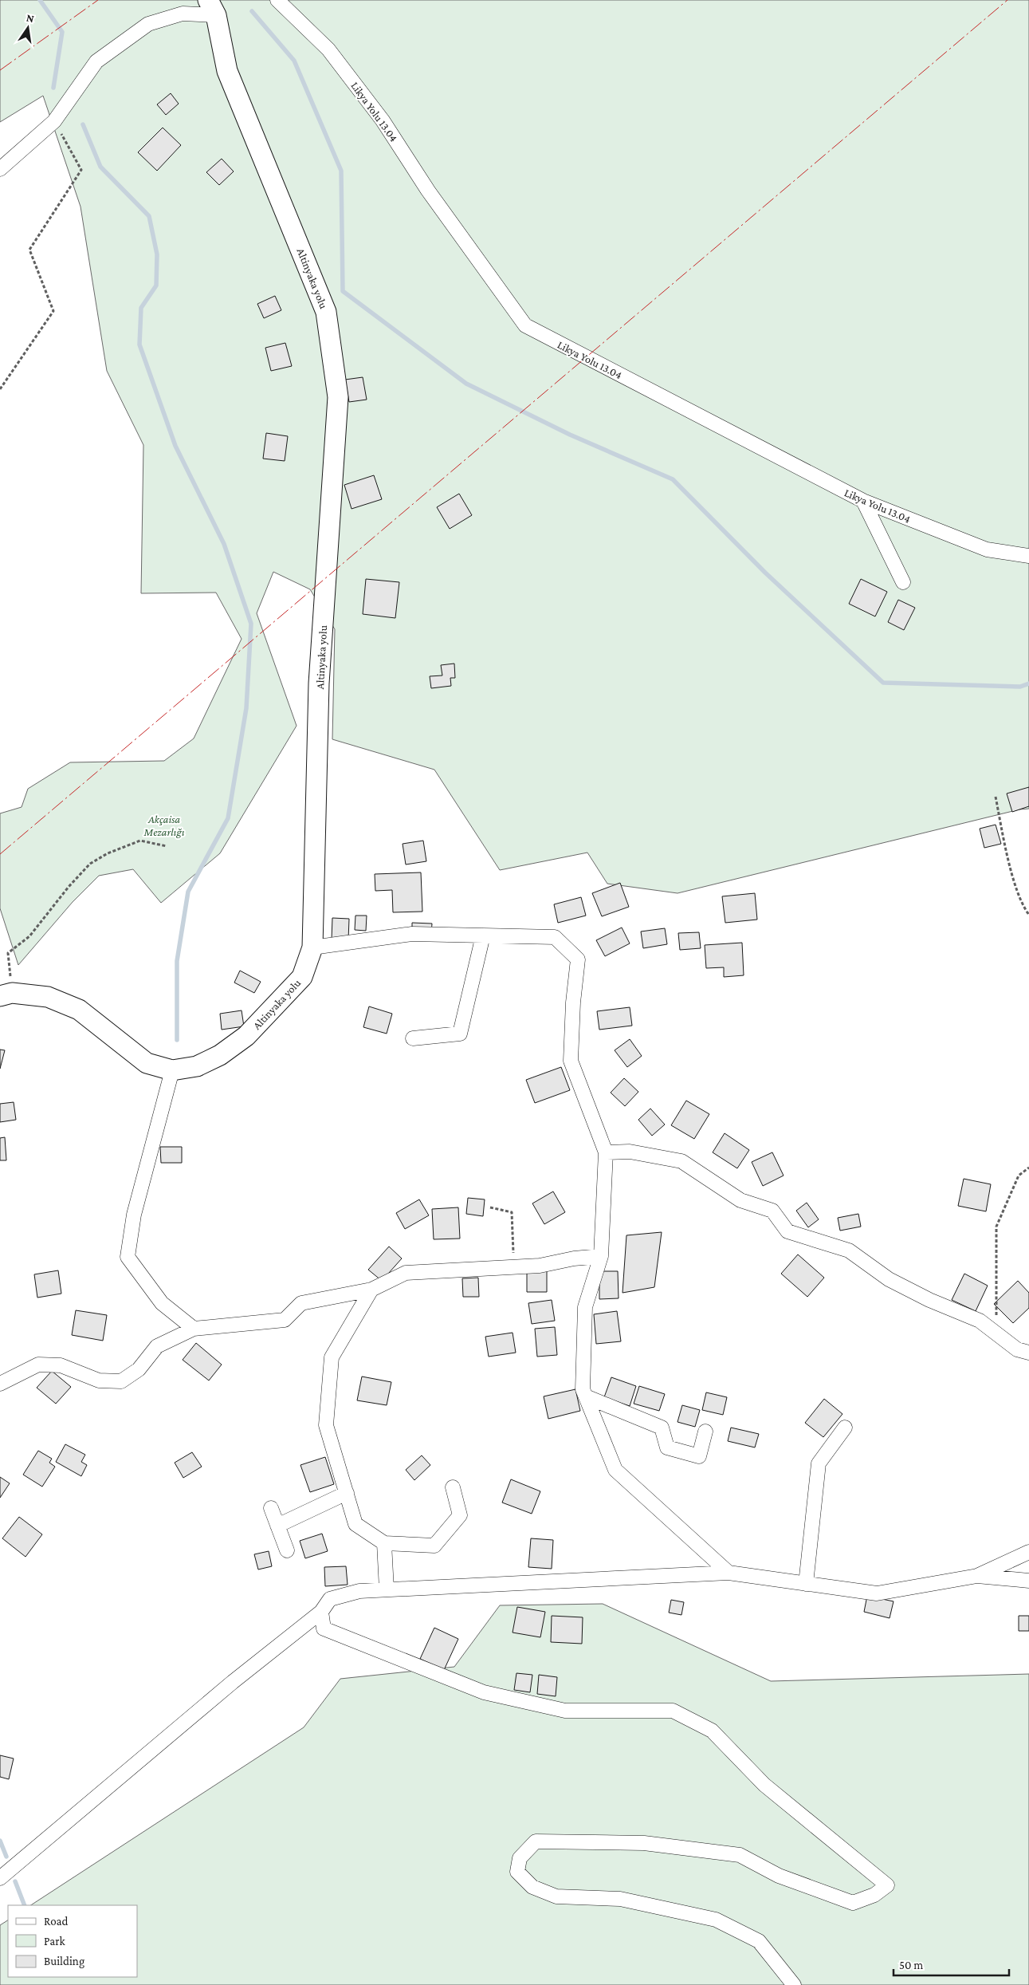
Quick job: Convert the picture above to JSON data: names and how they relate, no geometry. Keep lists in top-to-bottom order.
{
  "streets": {
    "main road": ["Altinyaka yolu"],
    "street": ["Likya Yolu 13.04"]
  },
  "parks": ["Akçaisa Mezarlığı"],
  "legend": ["Road", "Park", "Building"],
  "scale_bar": "50 m",
  "north": "top"
}
